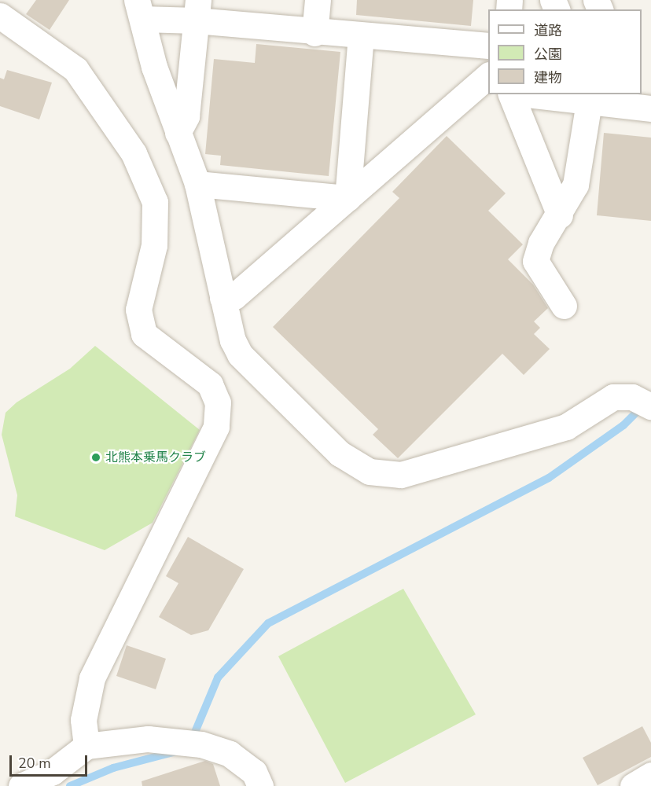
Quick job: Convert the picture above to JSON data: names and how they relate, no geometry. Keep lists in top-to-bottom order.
{
  "places": ["北熊本乗馬クラブ"],
  "legend": ["道路", "公園", "建物"],
  "scale_bar": "20 m"
}
